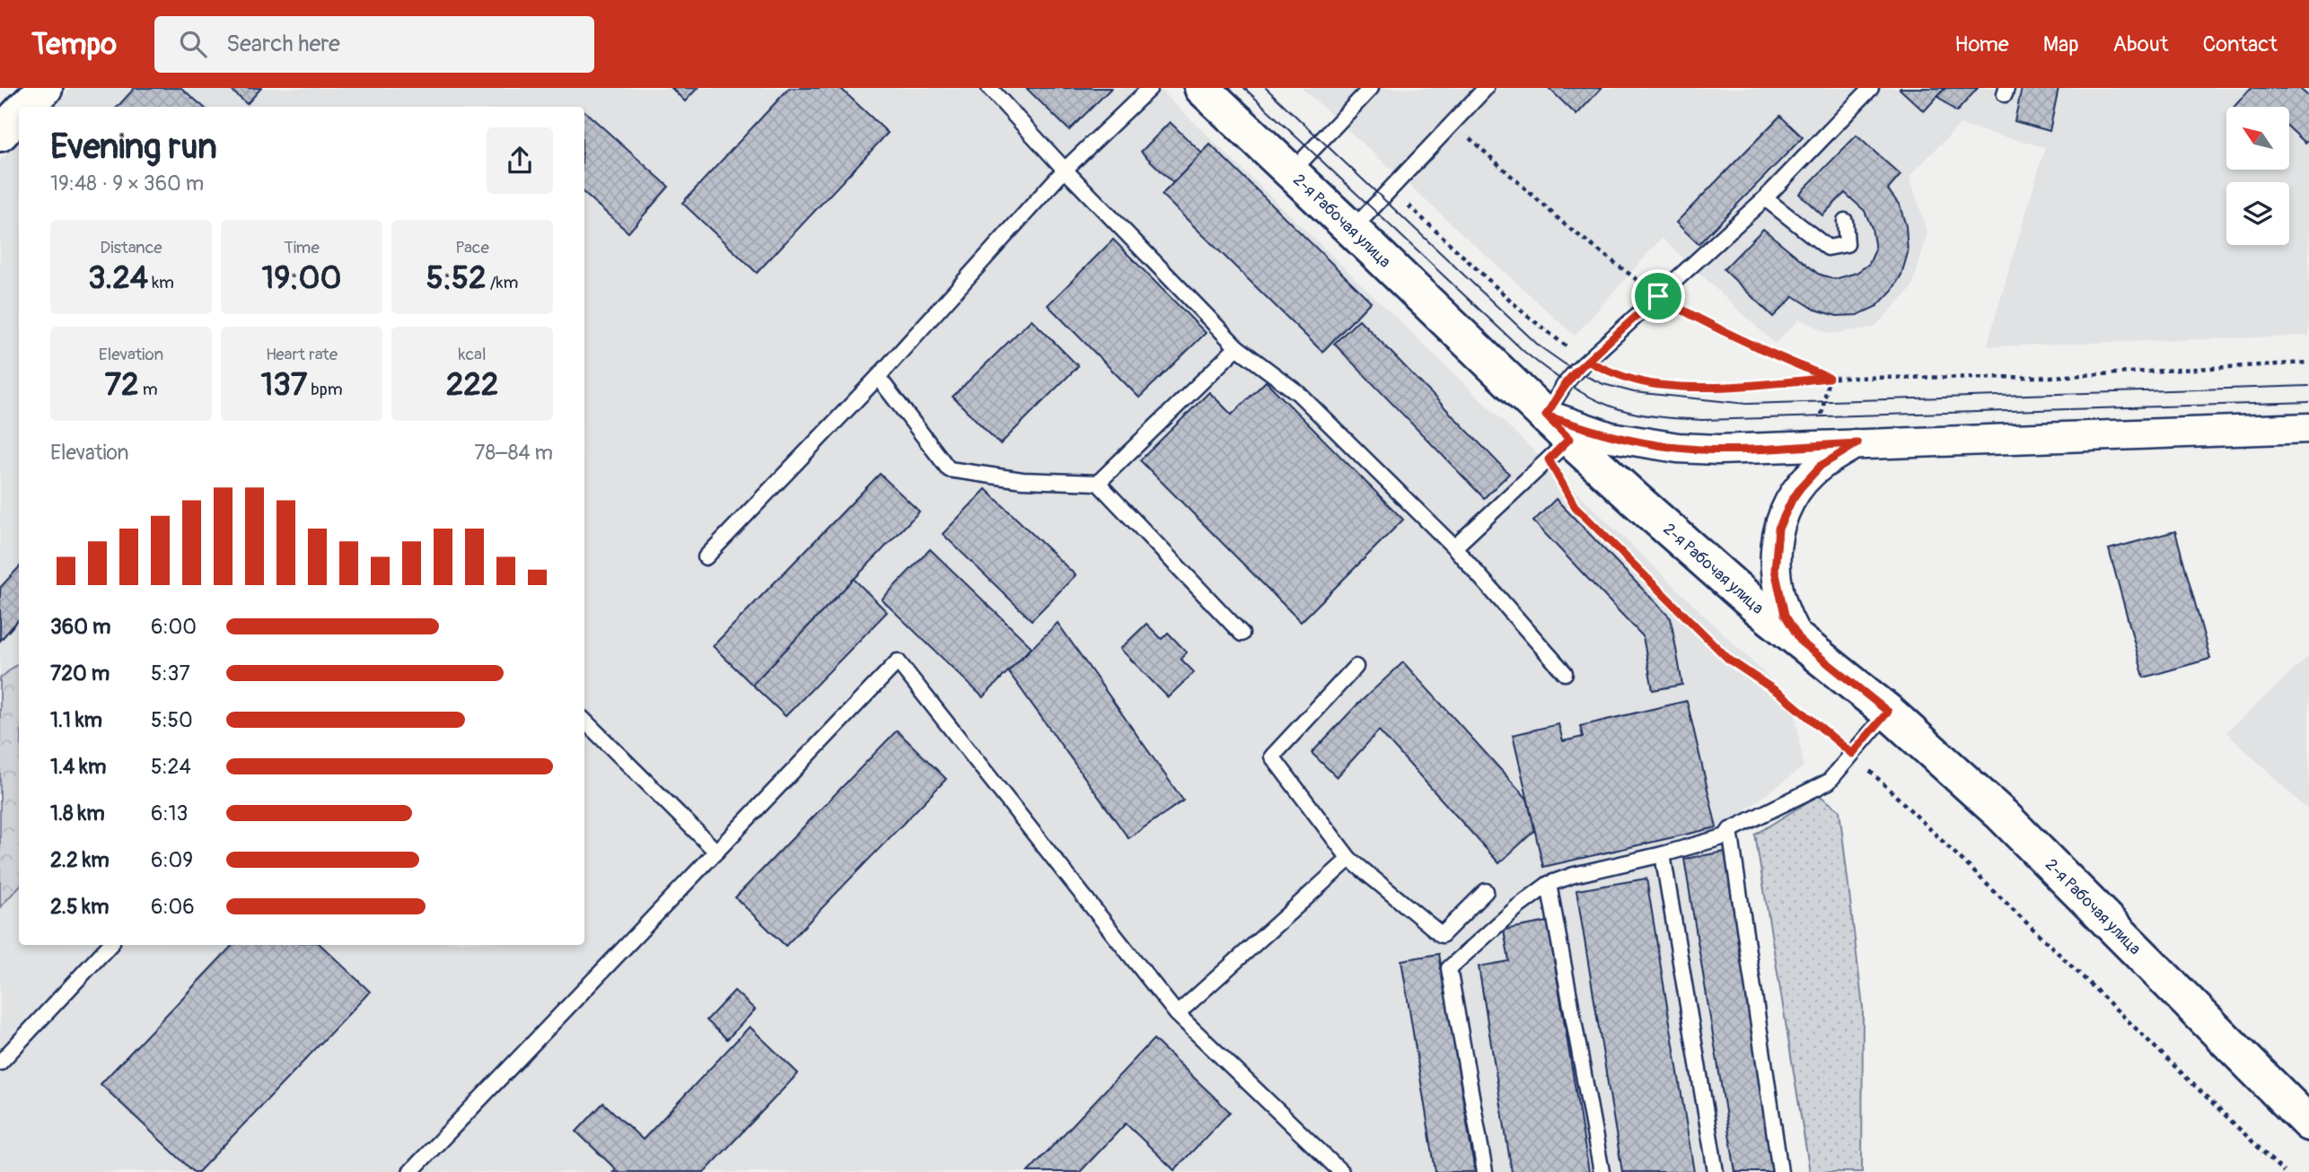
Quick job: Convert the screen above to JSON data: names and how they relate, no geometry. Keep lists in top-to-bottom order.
{
  "streets": {
    "main road": ["2-я Рабочая улица"]
  },
  "north": "top left",
  "page": {
    "header": "Tempo",
    "search": "Search here",
    "nav": [
      "Home",
      "Map",
      "About",
      "Contact"
    ],
    "heading": ["Evening run", "19:48 · 9 × 360 m"],
    "stats": [
      ["Distance", "3.24 km"],
      ["Time", "19:00"],
      ["Pace", "5:52 /km"],
      ["Elevation", "72 m"],
      ["Heart rate", "137 bpm"],
      ["kcal", "222"]
    ],
    "chart": ["Elevation", "78–84 m"],
    "list": [
      {
        "name": "360 m",
        "note": "6:00"
      },
      {
        "name": "720 m",
        "note": "5:37"
      },
      {
        "name": "1.1 km",
        "note": "5:50"
      },
      {
        "name": "1.4 km",
        "note": "5:24"
      },
      {
        "name": "1.8 km",
        "note": "6:13"
      },
      {
        "name": "2.2 km",
        "note": "6:09"
      },
      {
        "name": "2.5 km",
        "note": "6:06"
      }
    ]
  }
}
